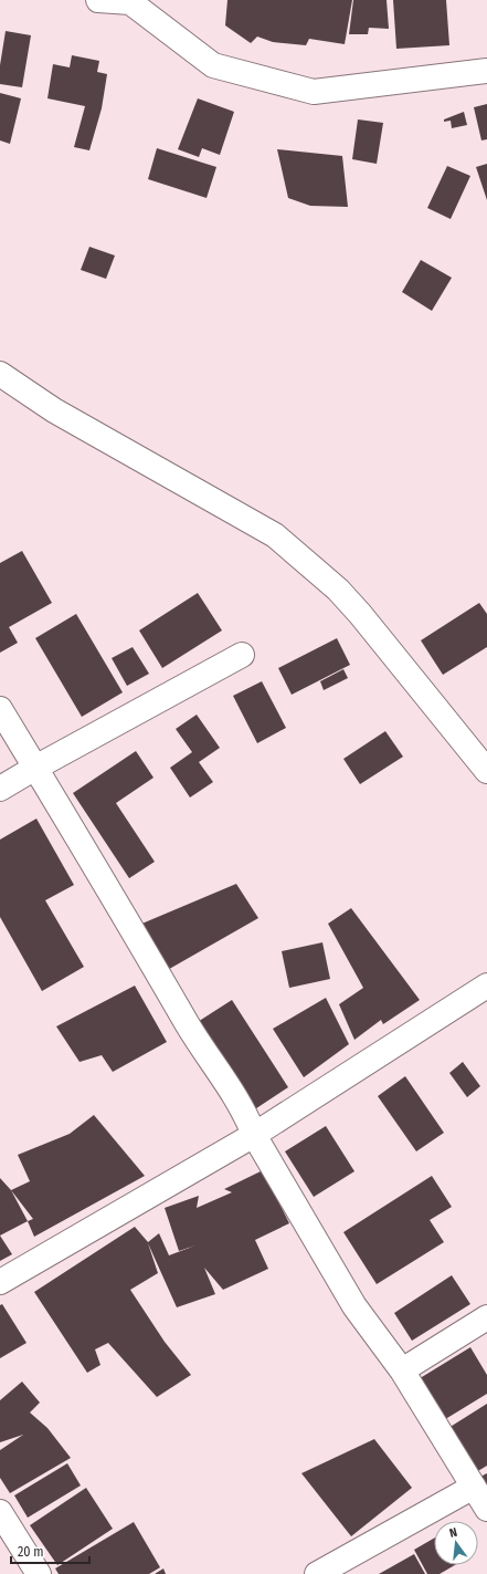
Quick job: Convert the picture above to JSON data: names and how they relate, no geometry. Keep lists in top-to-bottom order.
{
  "scale_bar": "20 m",
  "north": "top"
}
